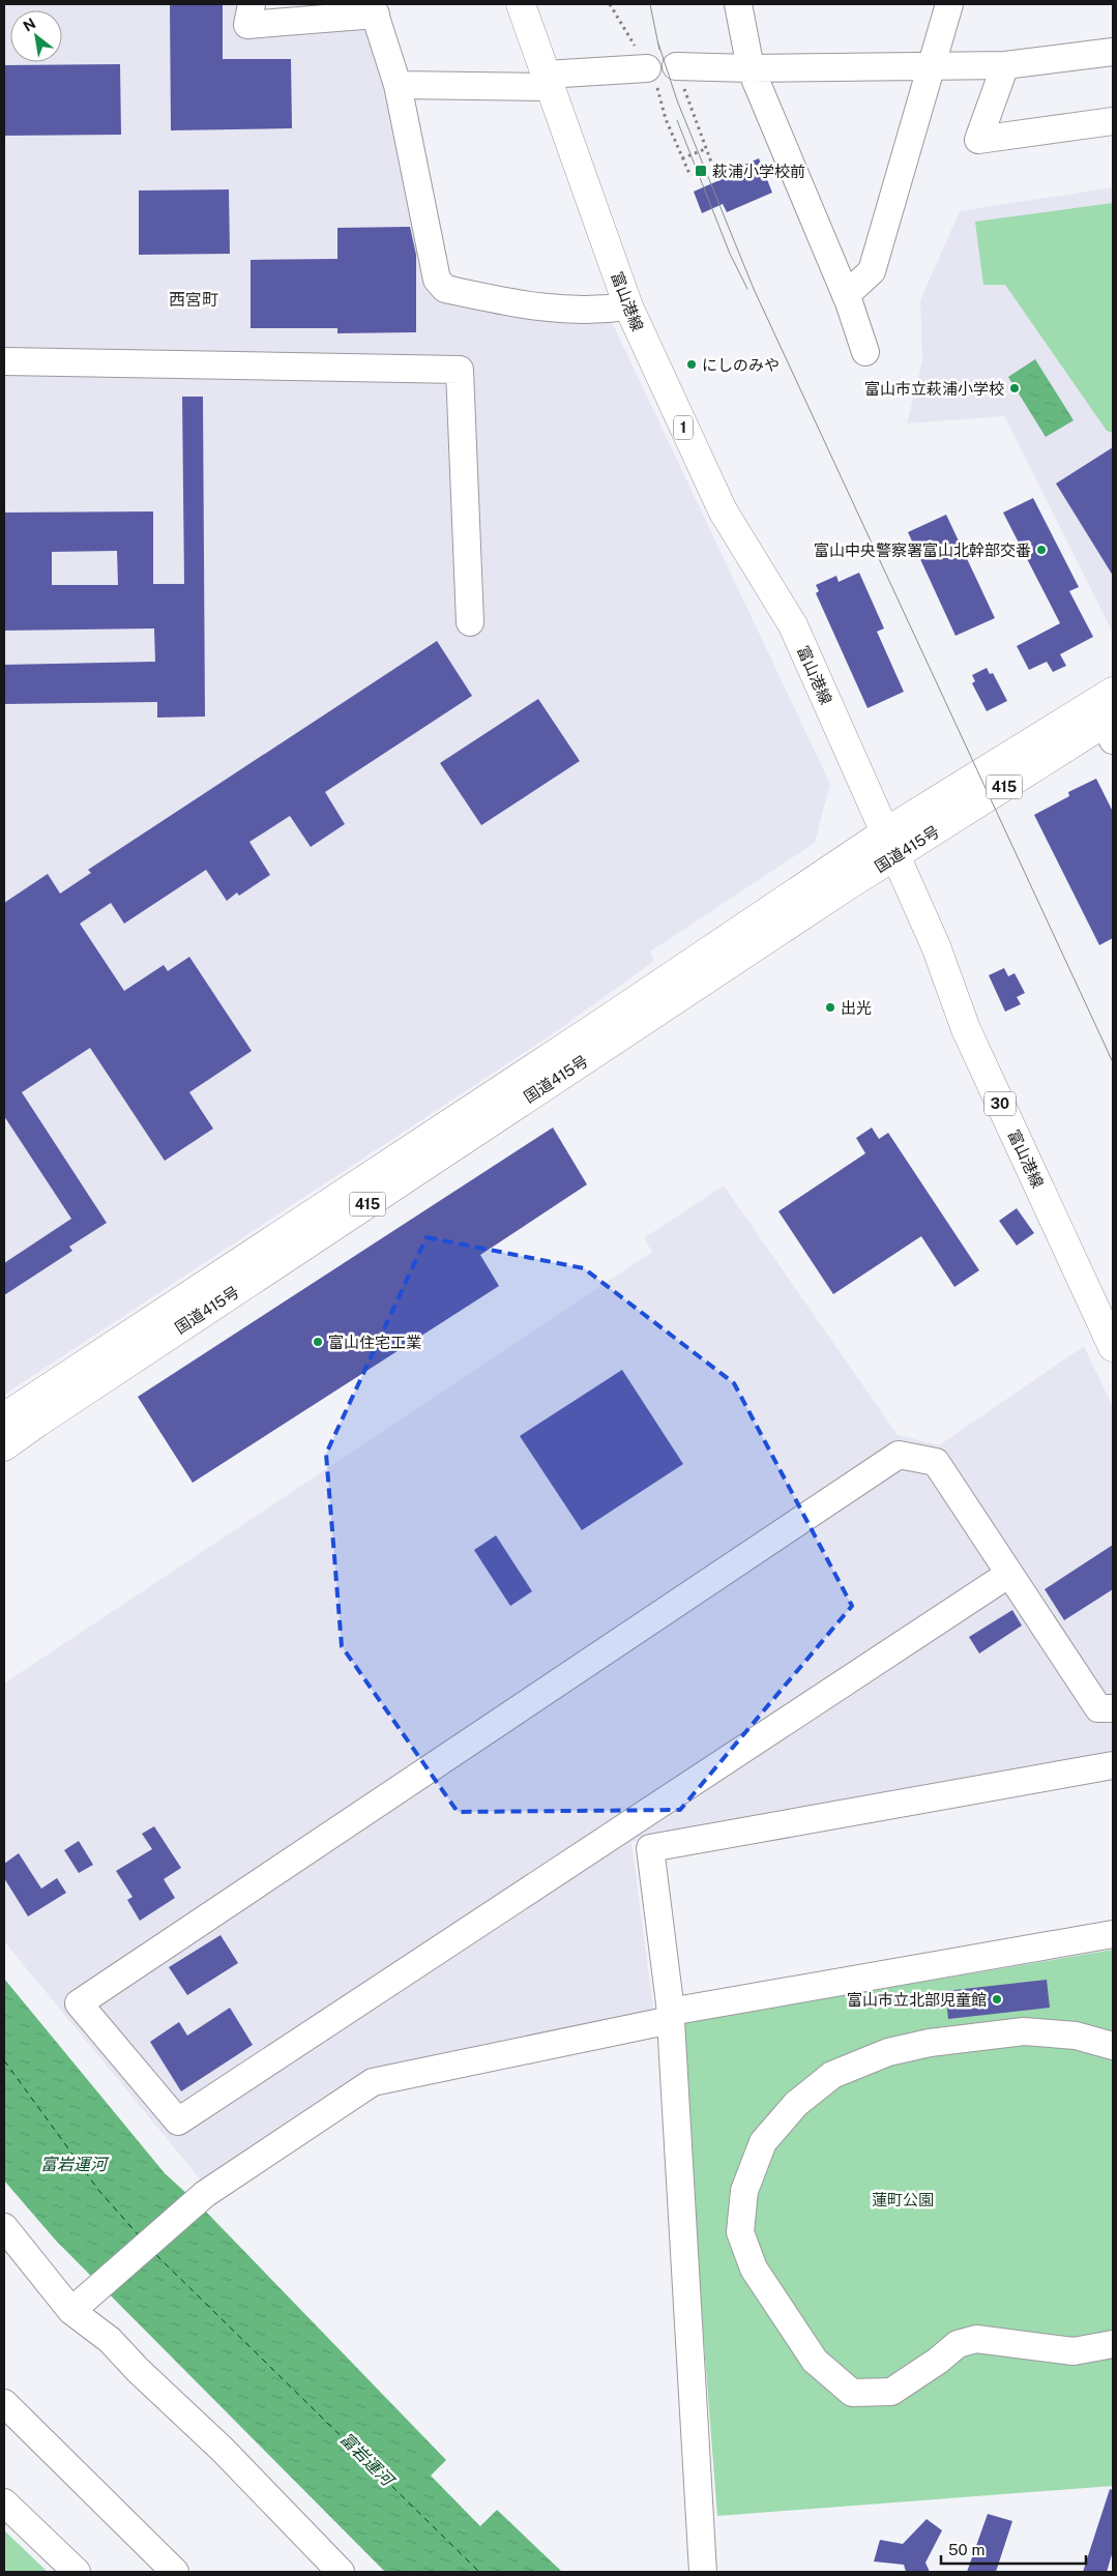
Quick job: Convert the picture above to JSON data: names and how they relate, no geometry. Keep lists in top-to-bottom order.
{
  "streets": {
    "main road": [
      "富山港線",
      "1",
      "415",
      "国道415号",
      "30"
    ]
  },
  "crossings": [
    ["富山港線", "国道415号"]
  ],
  "districts": ["西宮町"],
  "water": ["富岩運河"],
  "parks": ["蓮町公園"],
  "places": {
    "transit": ["萩浦小学校前"],
    "other": [
      "にしのみや",
      "富山市立萩浦小学校",
      "富山中央警察署富山北幹部交番",
      "出光",
      "富山住宅工業",
      "富山市立北部児童館"
    ]
  },
  "scale_bar": "50 m",
  "north": "top left"
}
